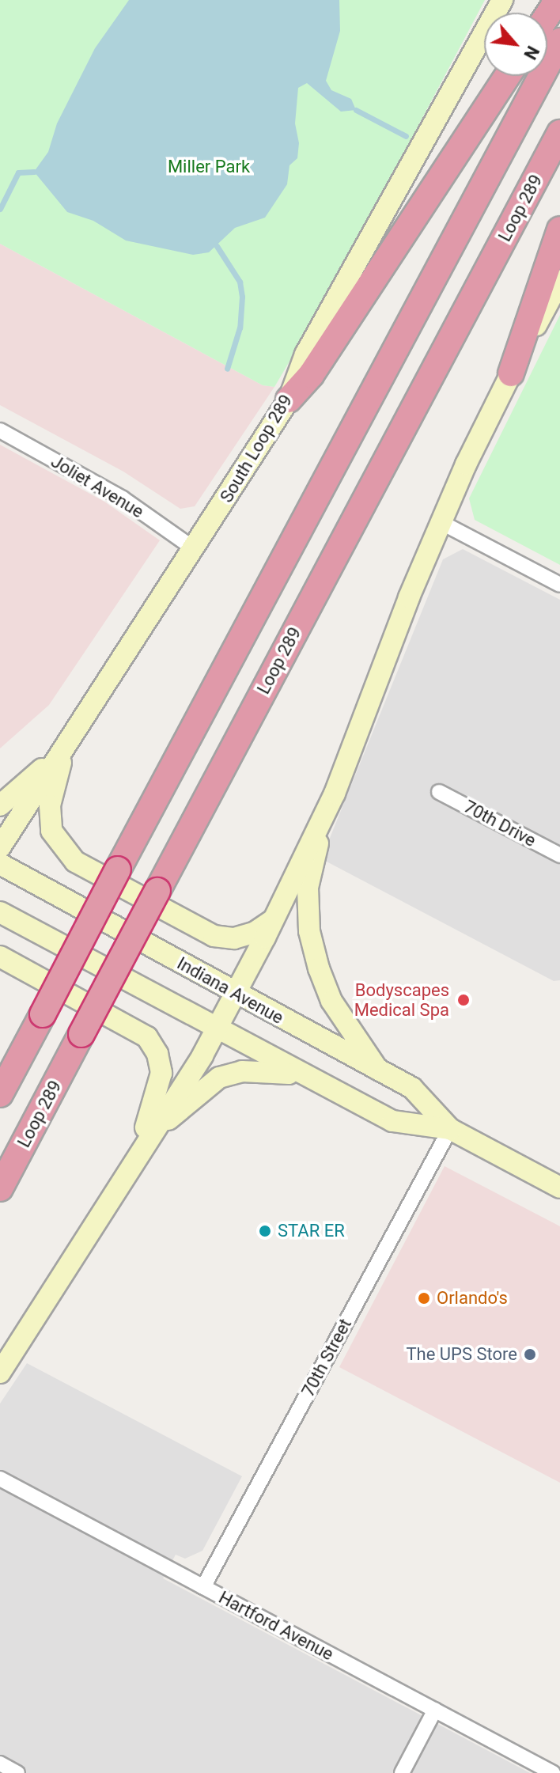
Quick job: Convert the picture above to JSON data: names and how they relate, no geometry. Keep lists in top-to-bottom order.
{
  "streets": {
    "highway": ["Loop 289"],
    "main road": ["South Loop 289", "Indiana Avenue"],
    "street": [
      "Joliet Avenue",
      "70th Drive",
      "70th Street",
      "Hartford Avenue"
    ]
  },
  "crossings": [
    ["South Loop 289", "Joliet Avenue"],
    ["Indiana Avenue", "70th Street"],
    ["70th Street", "Hartford Avenue"]
  ],
  "parks": ["Miller Park"],
  "places": [
    "Bodyscapes Medical Spa",
    "STAR ER",
    "Orlando's",
    "The UPS Store"
  ],
  "north": "bottom right"
}
